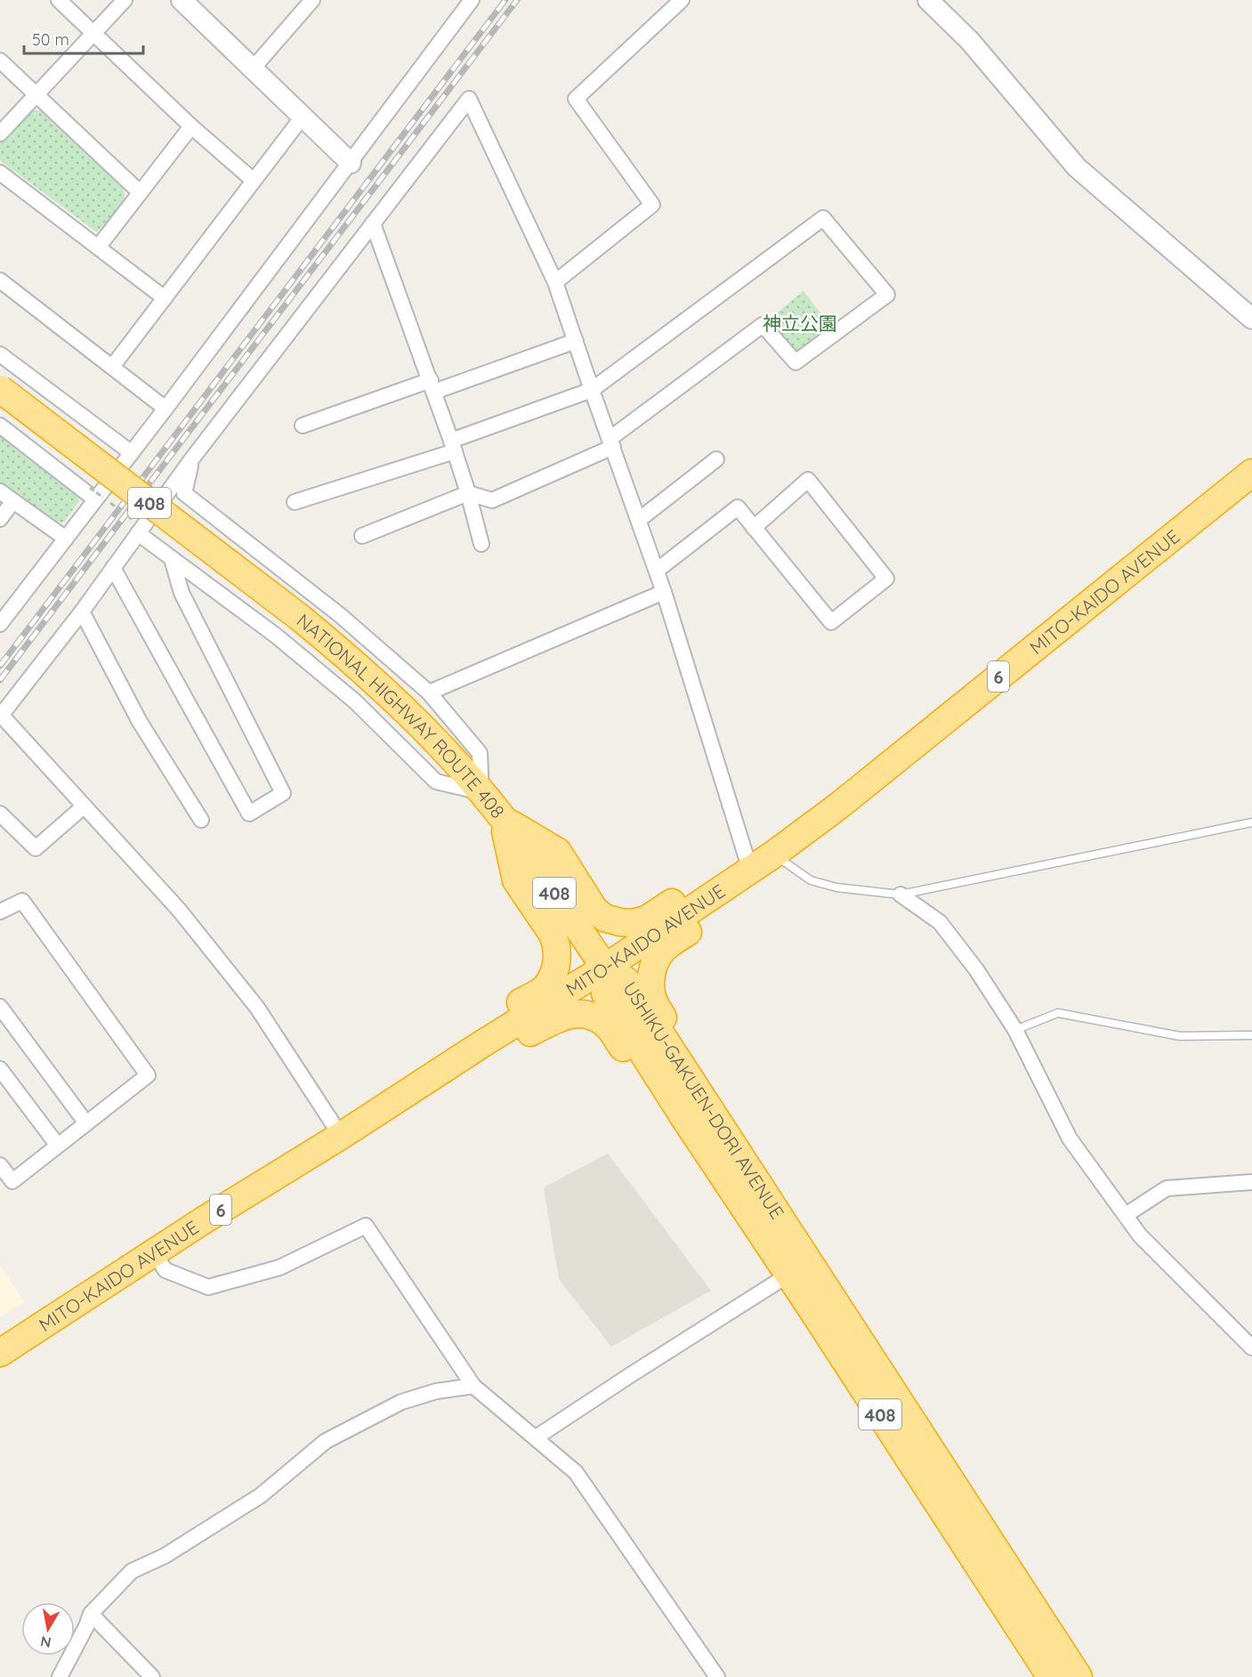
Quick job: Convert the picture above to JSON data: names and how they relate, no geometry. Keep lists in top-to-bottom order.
{
  "streets": {
    "highway": [
      "408",
      "MITO-KAIDO AVENUE",
      "6",
      "NATIONAL HIGHWAY ROUTE 408",
      "USHIKU-GAKUEN-DORI AVENUE"
    ]
  },
  "crossings": [
    ["MITO-KAIDO AVENUE", "NATIONAL HIGHWAY ROUTE 408"],
    ["MITO-KAIDO AVENUE", "USHIKU-GAKUEN-DORI AVENUE"],
    ["NATIONAL HIGHWAY ROUTE 408", "USHIKU-GAKUEN-DORI AVENUE"]
  ],
  "parks": ["神立公園"],
  "scale_bar": "50 m",
  "north": "bottom"
}
